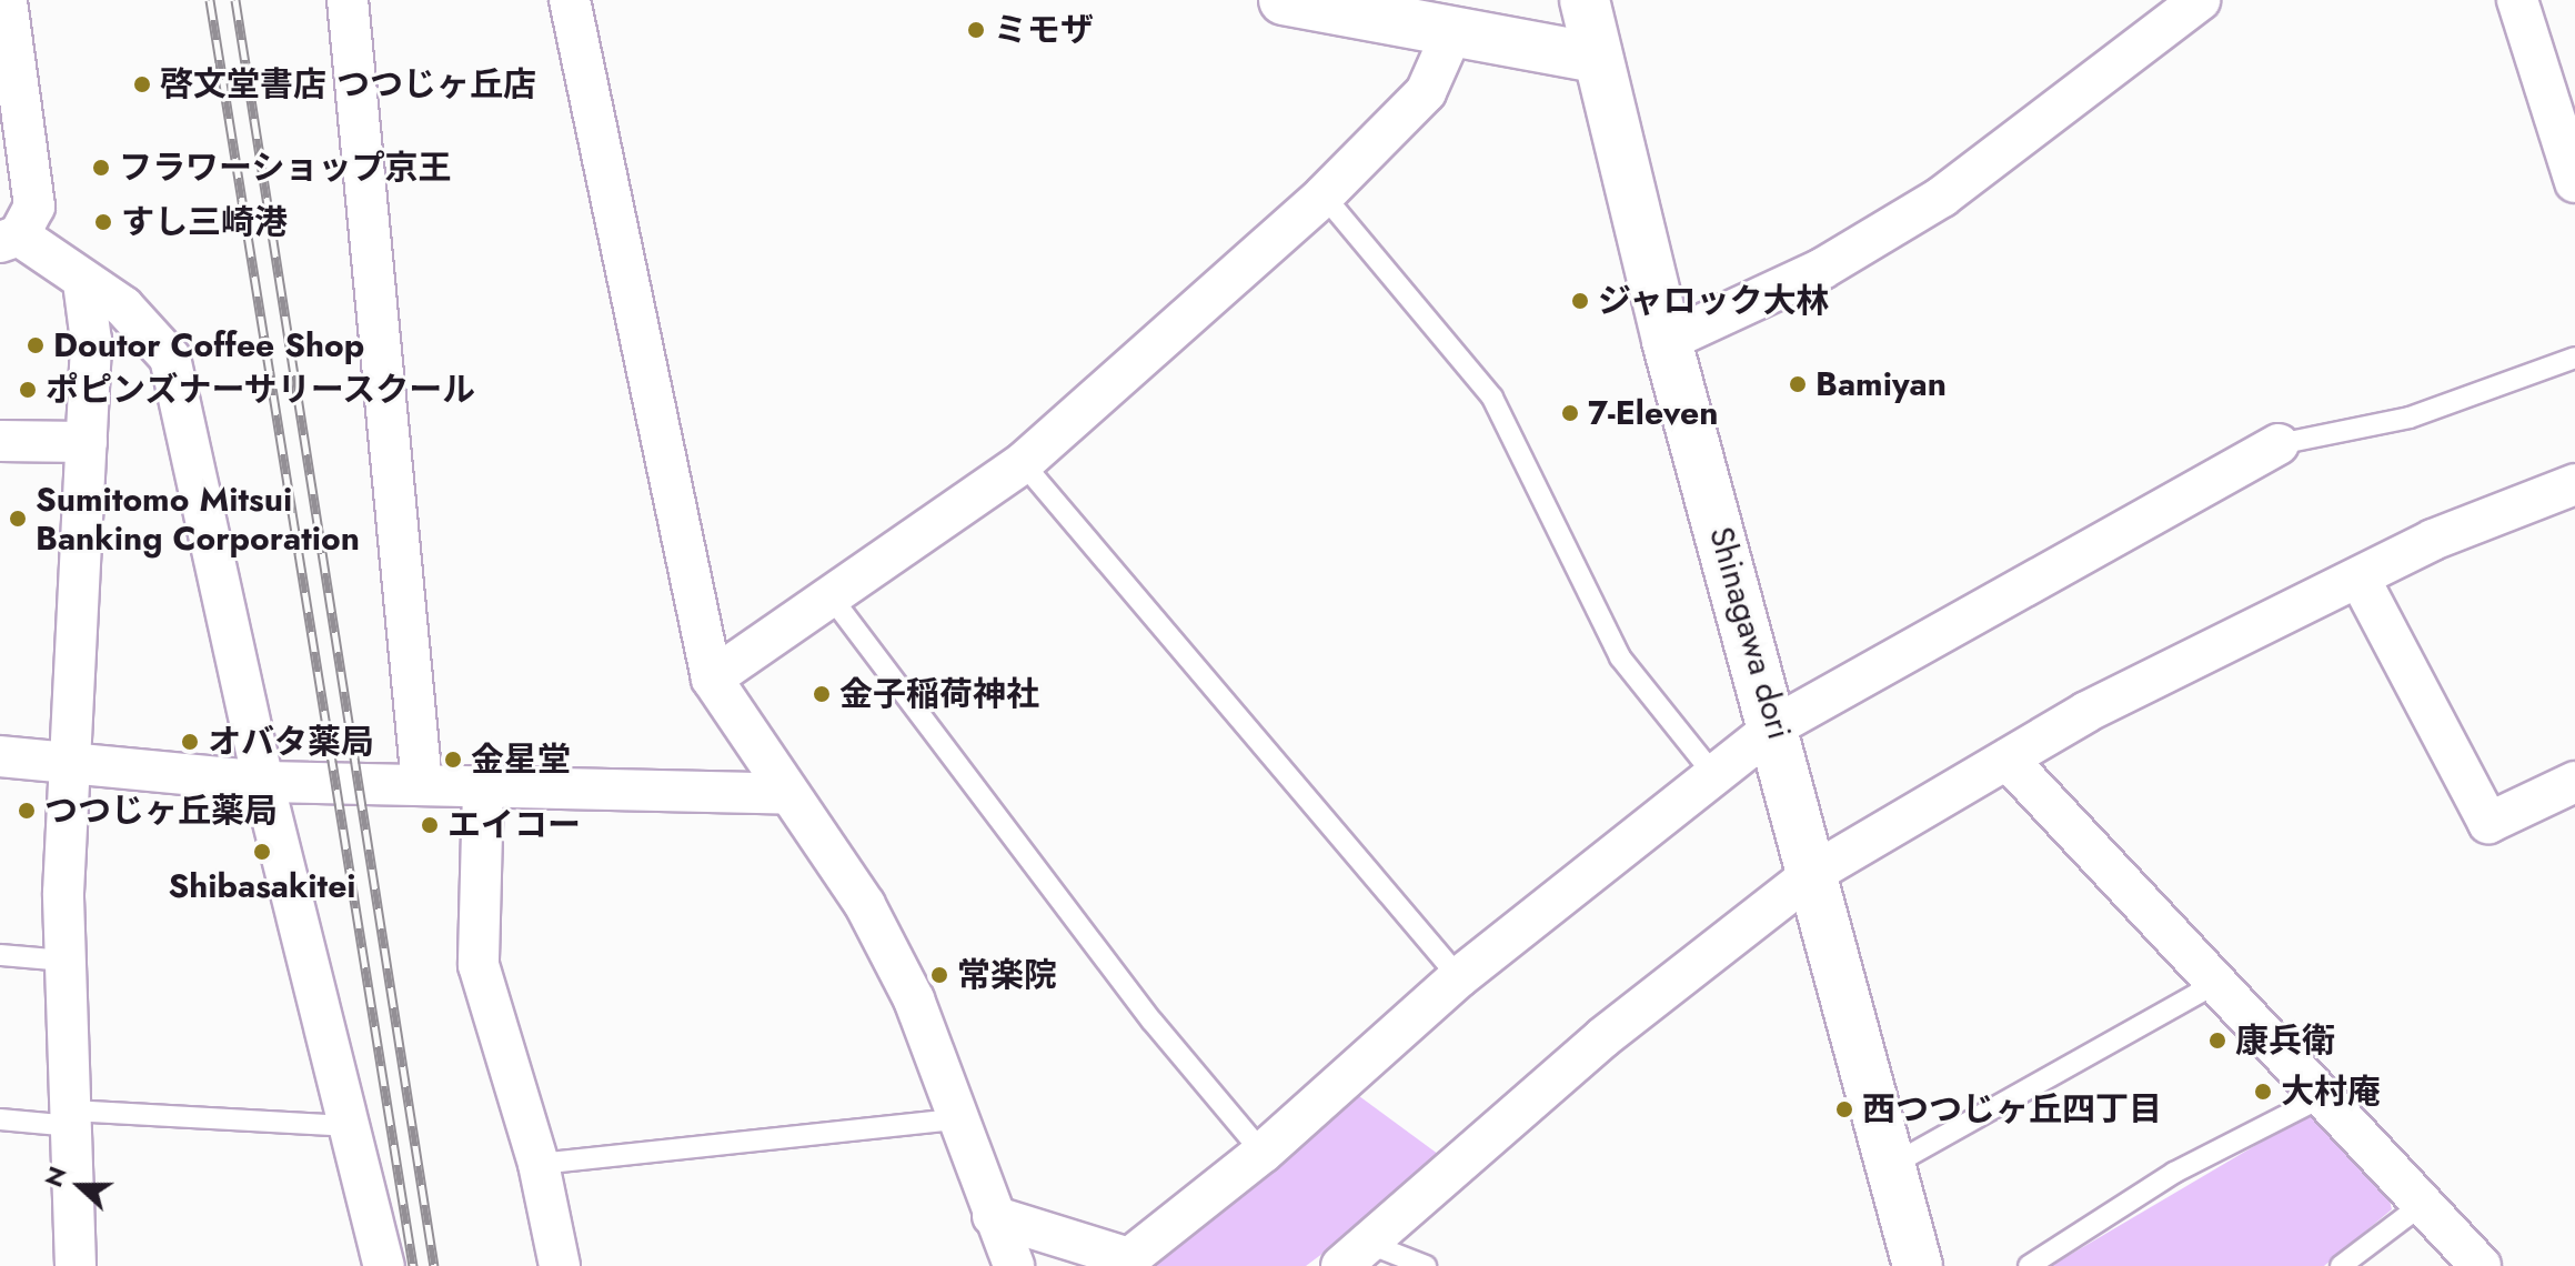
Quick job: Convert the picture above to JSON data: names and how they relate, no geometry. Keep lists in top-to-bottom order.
{
  "streets": {
    "street": ["Shinagawa dori"]
  },
  "places": [
    "ミモザ",
    "啓文堂書店 つつじヶ丘店",
    "フラワーショップ京王",
    "すし三崎港",
    "ジャロック大林",
    "Doutor Coffee Shop",
    "Bamiyan",
    "ポピンズナーサリースクール",
    "7-Eleven",
    "Sumitomo Mitsui Banking Corporation",
    "金子稲荷神社",
    "オバタ薬局",
    "金星堂",
    "つつじヶ丘薬局",
    "エイコー",
    "Shibasakitei",
    "常楽院",
    "康兵衛",
    "大村庵",
    "西つつじヶ丘四丁目"
  ],
  "north": "left"
}
